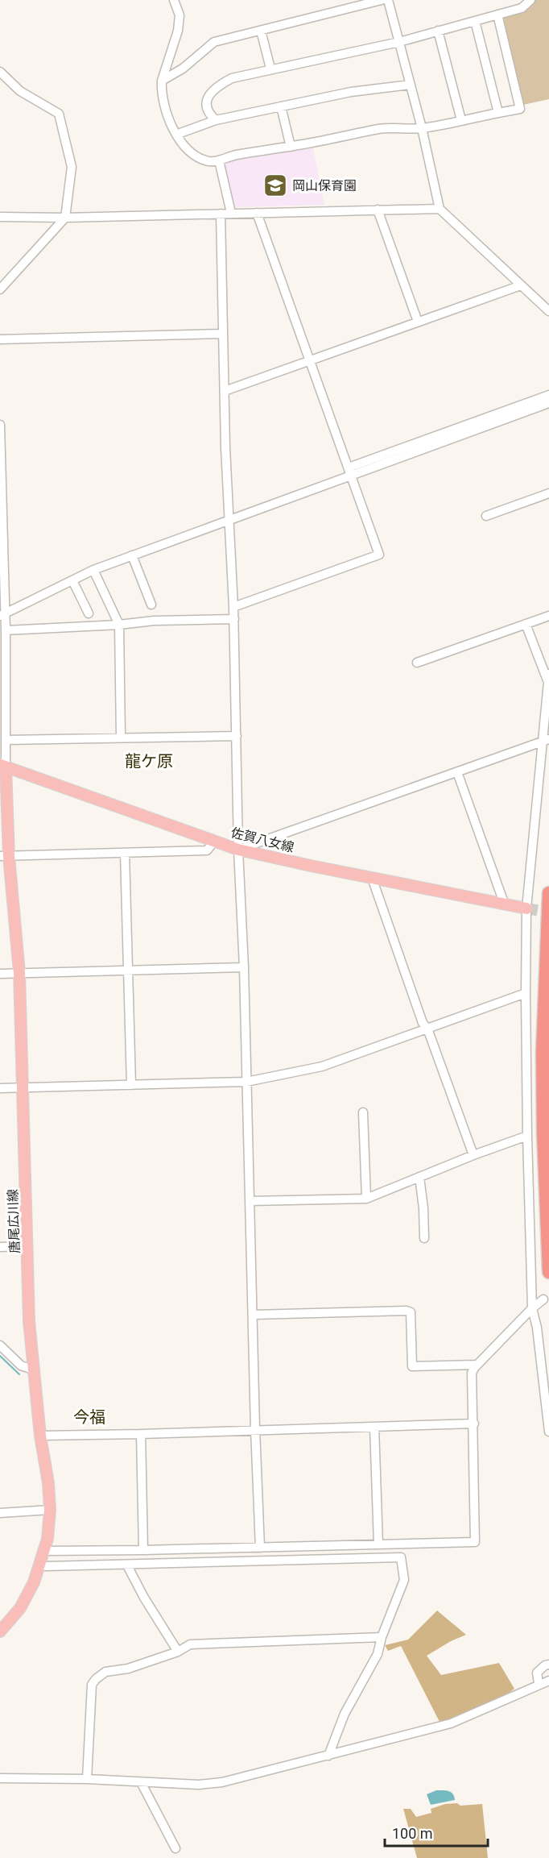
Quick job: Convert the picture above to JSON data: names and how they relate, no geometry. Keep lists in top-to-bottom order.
{
  "streets": {
    "main road": ["佐賀八女線", "唐尾広川線"]
  },
  "crossings": [
    ["佐賀八女線", "唐尾広川線"]
  ],
  "districts": ["龍ケ原", "今福"],
  "places": {
    "school or university": ["岡山保育園"]
  },
  "scale_bar": "100 m"
}
